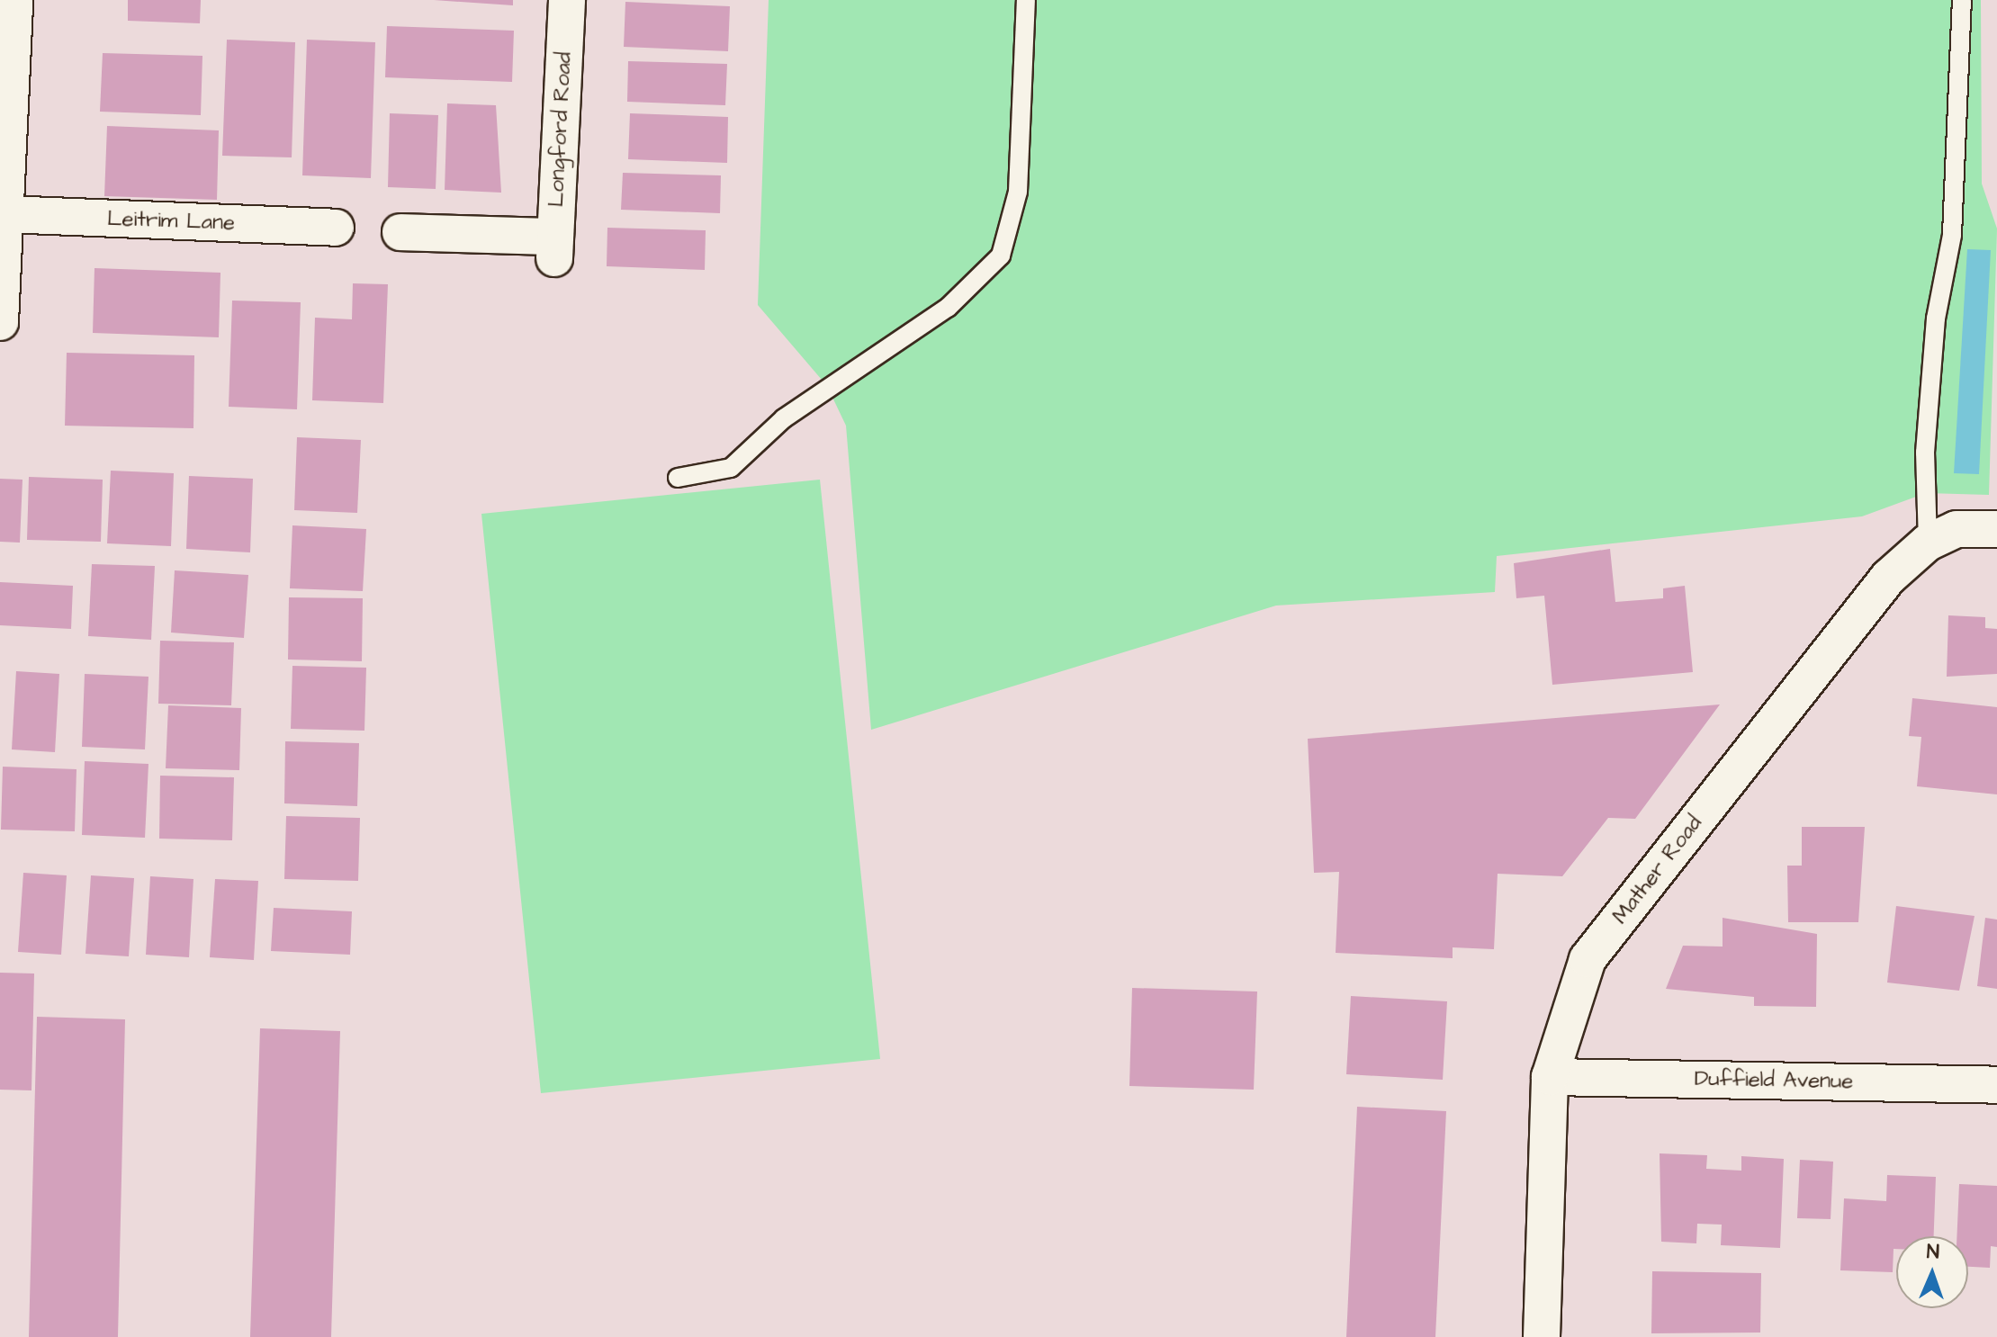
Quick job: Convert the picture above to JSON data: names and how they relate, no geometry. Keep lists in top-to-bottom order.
{
  "streets": {
    "street": [
      "Longford Road",
      "Leitrim Lane",
      "Mather Road",
      "Duffield Avenue"
    ]
  },
  "crossings": [
    ["Mather Road", "Duffield Avenue"]
  ],
  "north": "top"
}
